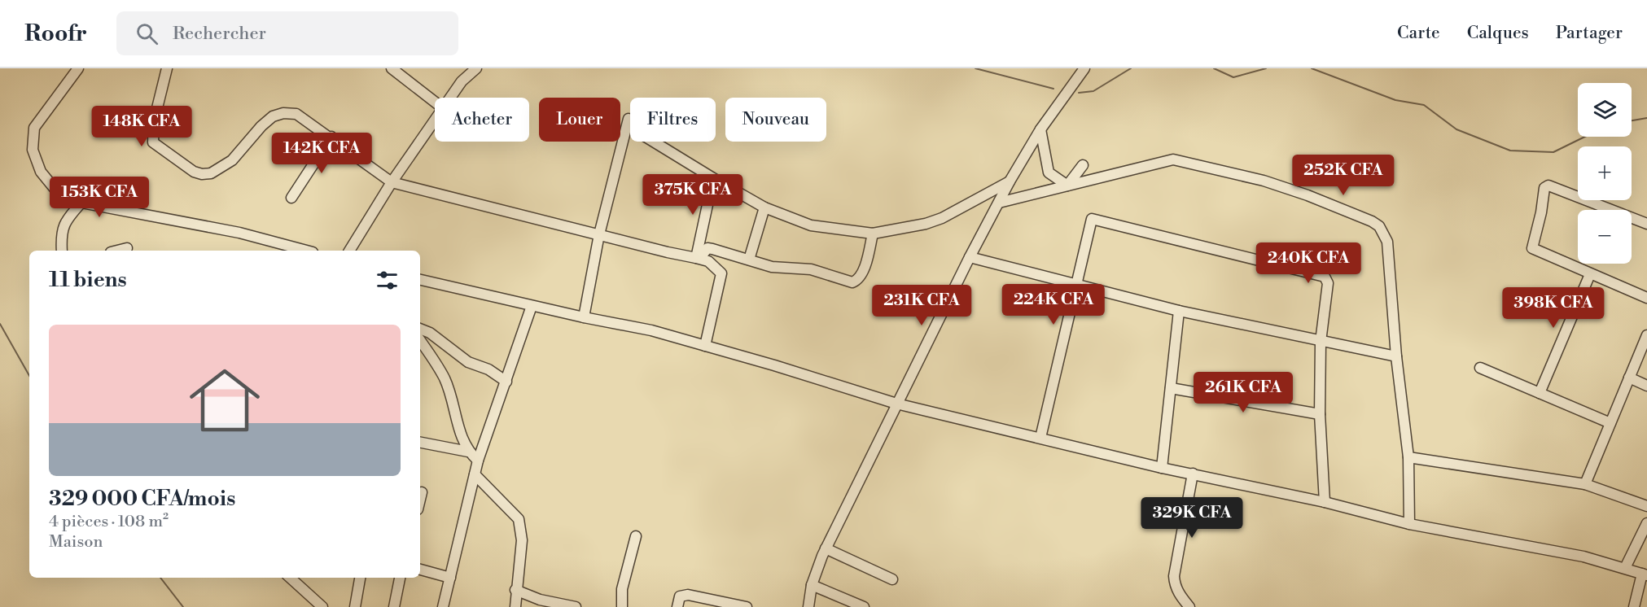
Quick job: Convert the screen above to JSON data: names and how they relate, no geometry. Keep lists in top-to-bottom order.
{
  "page": {
    "header": "Roofr",
    "search": "Rechercher",
    "nav": ["Carte", "Calques", "Partager"],
    "map_buttons": ["+", "−"],
    "chip": [
      "Acheter",
      "Louer",
      "Filtres",
      "Nouveau"
    ],
    "price": [
      "148K CFA",
      "142K CFA",
      "252K CFA",
      "375K CFA",
      "153K CFA",
      "240K CFA",
      "224K CFA",
      "231K CFA",
      "398K CFA",
      "261K CFA",
      "329K CFA"
    ],
    "heading": "11 biens",
    "list": [
      {
        "name": "329 000 CFA/mois",
        "note": "4 pièces · 108 m² · Maison"
      }
    ]
  }
}
